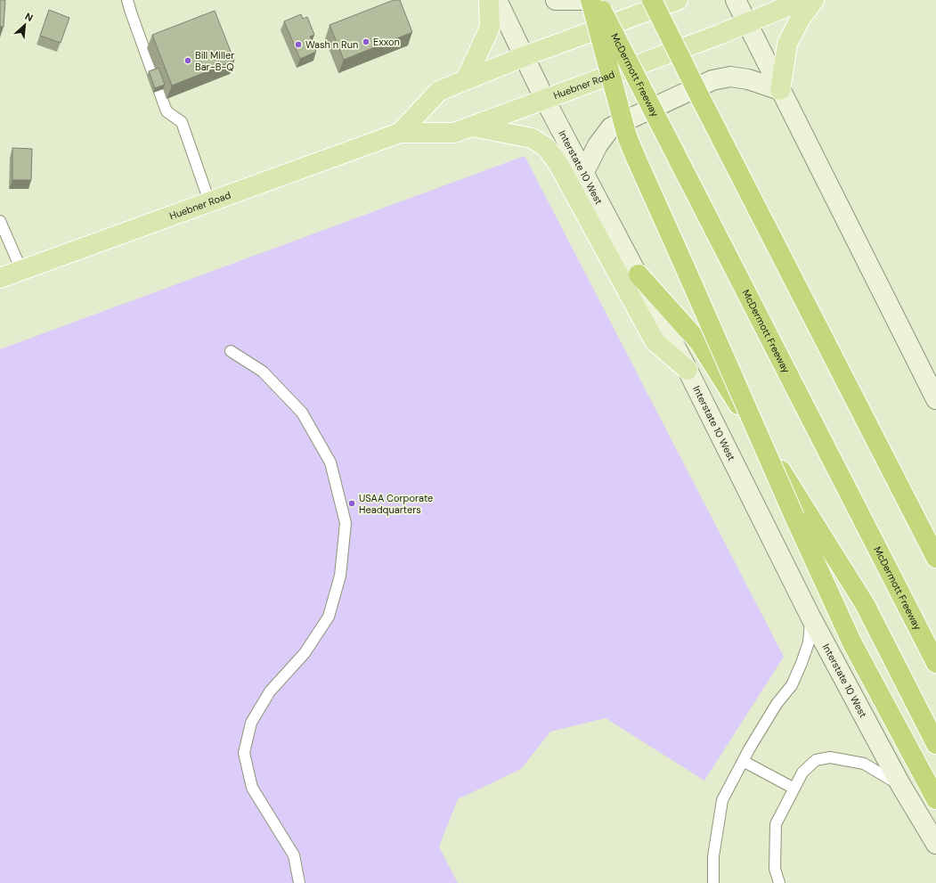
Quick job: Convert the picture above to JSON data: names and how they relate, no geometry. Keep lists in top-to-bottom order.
{
  "streets": {
    "highway": ["McDermott Freeway"],
    "main road": ["Huebner Road", "Interstate 10 West"]
  },
  "crossings": [
    ["Huebner Road", "Interstate 10 West"]
  ],
  "places": [
    "Exxon",
    "Wash n Run",
    "Bill Miller Bar-B-Q",
    "USAA Corporate Headquarters"
  ],
  "north": "top right"
}
